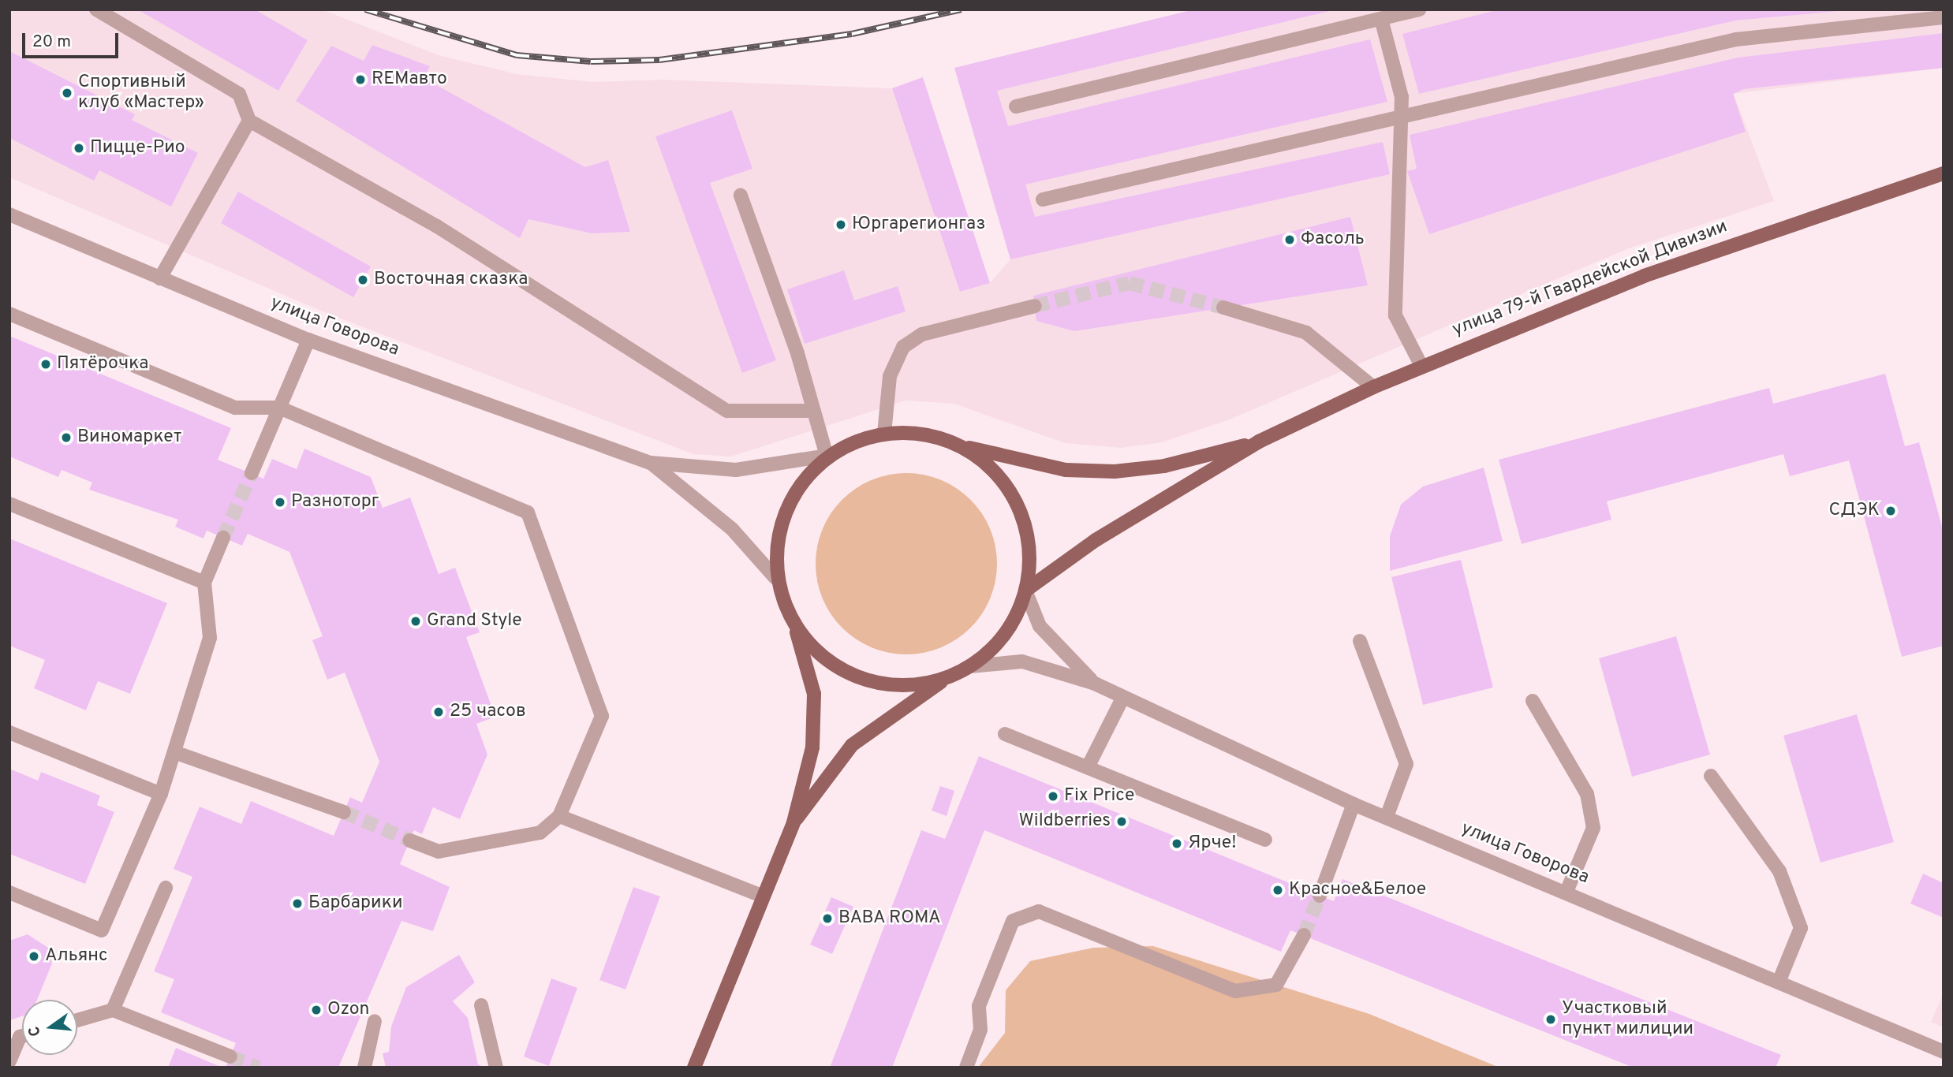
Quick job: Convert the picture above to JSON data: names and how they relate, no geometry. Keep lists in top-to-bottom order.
{
  "streets": {
    "main road": ["улица 79-й Гвардейской Дивизии"],
    "street": ["улица Говорова"]
  },
  "places": [
    "REMавто",
    "Спортивный клуб «Мастер»",
    "Пицце-Рио",
    "Юргарегионгаз",
    "Фасоль",
    "Восточная сказка",
    "Пятёрочка",
    "Виномаркет",
    "Разноторг",
    "СДЭК",
    "Grand Style",
    "25 часов",
    "Fix Price",
    "Wildberries",
    "Ярче!",
    "Красное&Белое",
    "Барбарики",
    "BABA ROMA",
    "Альянс",
    "Ozon",
    "Участковый пункт милиции"
  ],
  "scale_bar": "20 m",
  "north": "left"
}
